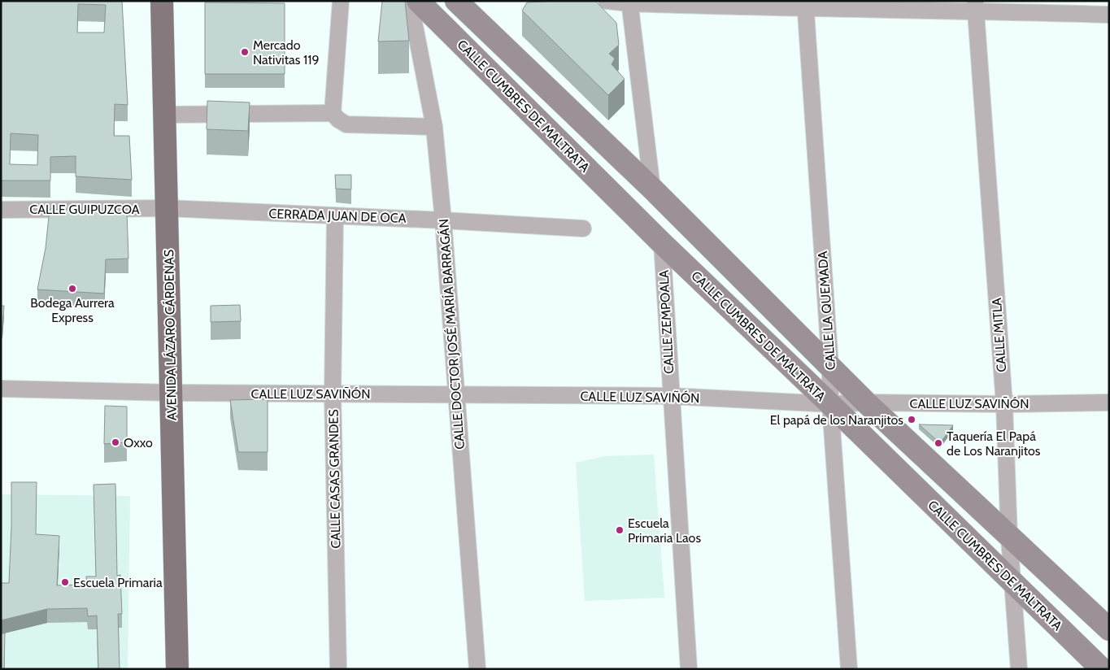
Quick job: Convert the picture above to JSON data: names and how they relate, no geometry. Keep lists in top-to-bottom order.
{
  "streets": {
    "main road": ["CALLE CUMBRES DE MALTRATA", "AVENIDA LÁZARO CÁRDENAS"],
    "street": [
      "CALLE GUIPUZCOA",
      "CERRADA JUAN DE OCA",
      "CALLE LA QUEMADA",
      "CALLE ZEMPOALA",
      "CALLE DOCTOR JOSÉ MARÍA BARRAGÁN",
      "CALLE MITLA",
      "CALLE LUZ SAVIÑÓN",
      "CALLE CASAS GRANDES"
    ]
  },
  "crossings": [
    ["CALLE CUMBRES DE MALTRATA", "CALLE LA QUEMADA"],
    ["CALLE CUMBRES DE MALTRATA", "CALLE ZEMPOALA"],
    ["CALLE CUMBRES DE MALTRATA", "CALLE MITLA"],
    ["CALLE CUMBRES DE MALTRATA", "CALLE LUZ SAVIÑÓN"],
    ["CALLE GUIPUZCOA", "CERRADA JUAN DE OCA"],
    ["CALLE GUIPUZCOA", "AVENIDA LÁZARO CÁRDENAS"],
    ["CERRADA JUAN DE OCA", "CALLE DOCTOR JOSÉ MARÍA BARRAGÁN"],
    ["CERRADA JUAN DE OCA", "AVENIDA LÁZARO CÁRDENAS"],
    ["CERRADA JUAN DE OCA", "CALLE CASAS GRANDES"],
    ["CALLE LA QUEMADA", "CALLE LUZ SAVIÑÓN"],
    ["CALLE ZEMPOALA", "CALLE LUZ SAVIÑÓN"],
    ["CALLE DOCTOR JOSÉ MARÍA BARRAGÁN", "CALLE LUZ SAVIÑÓN"],
    ["AVENIDA LÁZARO CÁRDENAS", "CALLE LUZ SAVIÑÓN"],
    ["CALLE MITLA", "CALLE LUZ SAVIÑÓN"],
    ["CALLE LUZ SAVIÑÓN", "CALLE CASAS GRANDES"]
  ],
  "places": [
    "Mercado Nativitas 119",
    "Bodega Aurrera Express",
    "El papá de los Naranjitos",
    "Oxxo",
    "Taquería El Papá de Los Naranjitos",
    "Escuela Primaria Laos",
    "Escuela Primaria"
  ]
}
